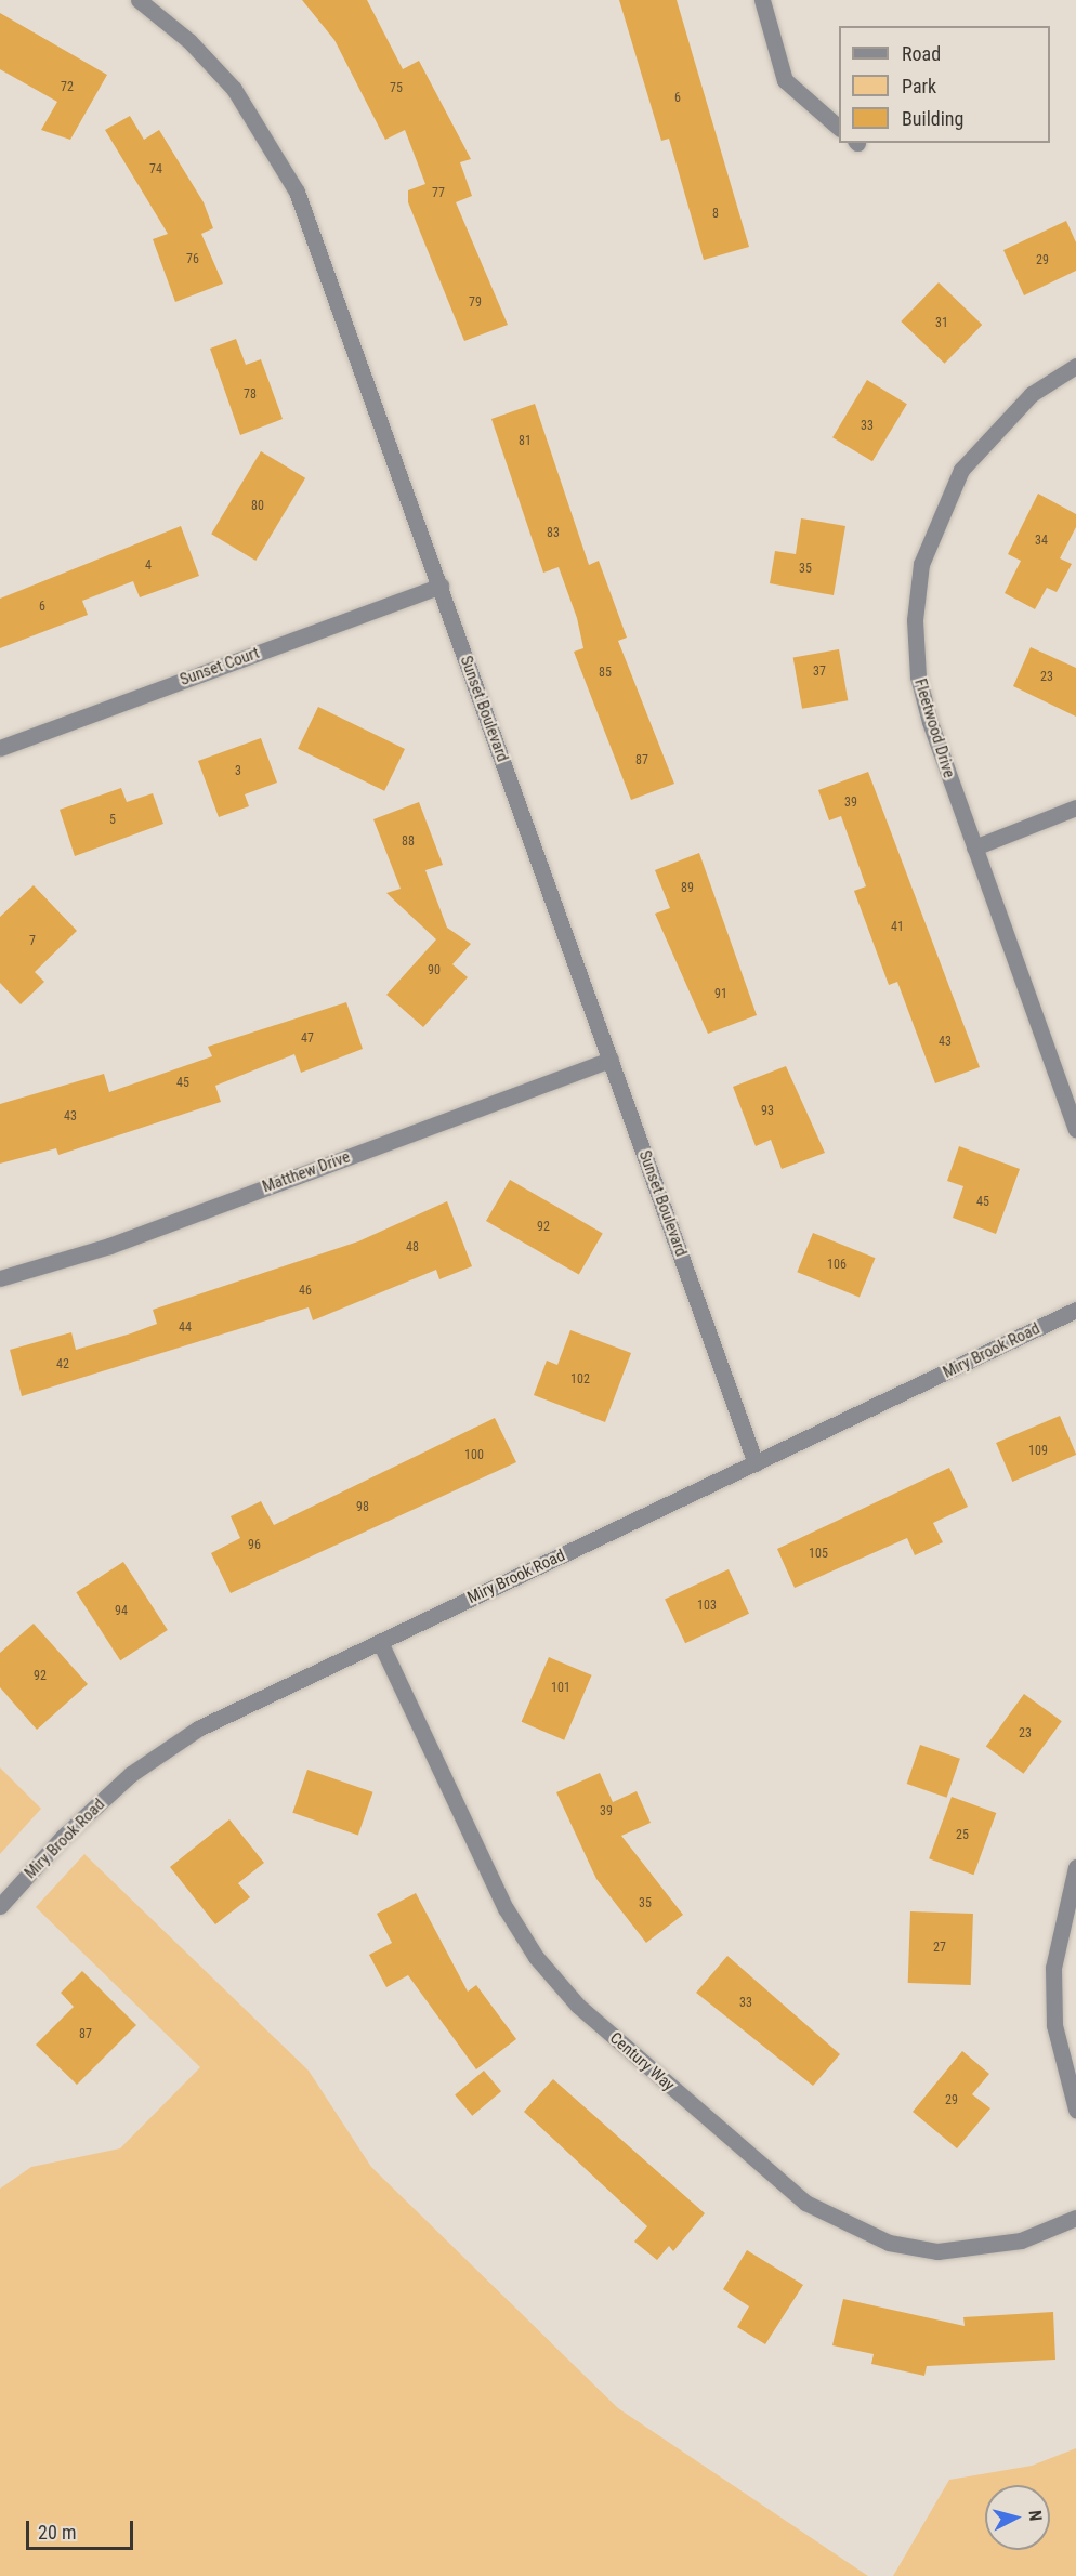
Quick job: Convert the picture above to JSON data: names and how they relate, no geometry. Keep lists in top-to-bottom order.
{
  "streets": {
    "street": [
      "Sunset Court",
      "Sunset Boulevard",
      "Fleetwood Drive",
      "Matthew Drive",
      "Miry Brook Road",
      "Century Way"
    ]
  },
  "crossings": [
    ["Sunset Court", "Sunset Boulevard"],
    ["Sunset Boulevard", "Matthew Drive"],
    ["Sunset Boulevard", "Miry Brook Road"],
    ["Miry Brook Road", "Century Way"]
  ],
  "house_numbers": [
    "72",
    "75",
    "6",
    "74",
    "77",
    "8",
    "76",
    "29",
    "79",
    "31",
    "78",
    "33",
    "81",
    "80",
    "83",
    "34",
    "4",
    "35",
    "6",
    "37",
    "85",
    "23",
    "87",
    "3",
    "39",
    "5",
    "88",
    "89",
    "41",
    "7",
    "90",
    "91",
    "47",
    "43",
    "45",
    "93",
    "43",
    "45",
    "92",
    "48",
    "106",
    "46",
    "44",
    "42",
    "102",
    "109",
    "100",
    "98",
    "96",
    "105",
    "103",
    "94",
    "92",
    "101",
    "23",
    "39",
    "25",
    "35",
    "27",
    "33",
    "87",
    "29"
  ],
  "legend": ["Road", "Park", "Building"],
  "scale_bar": "20 m",
  "north": "right"
}
